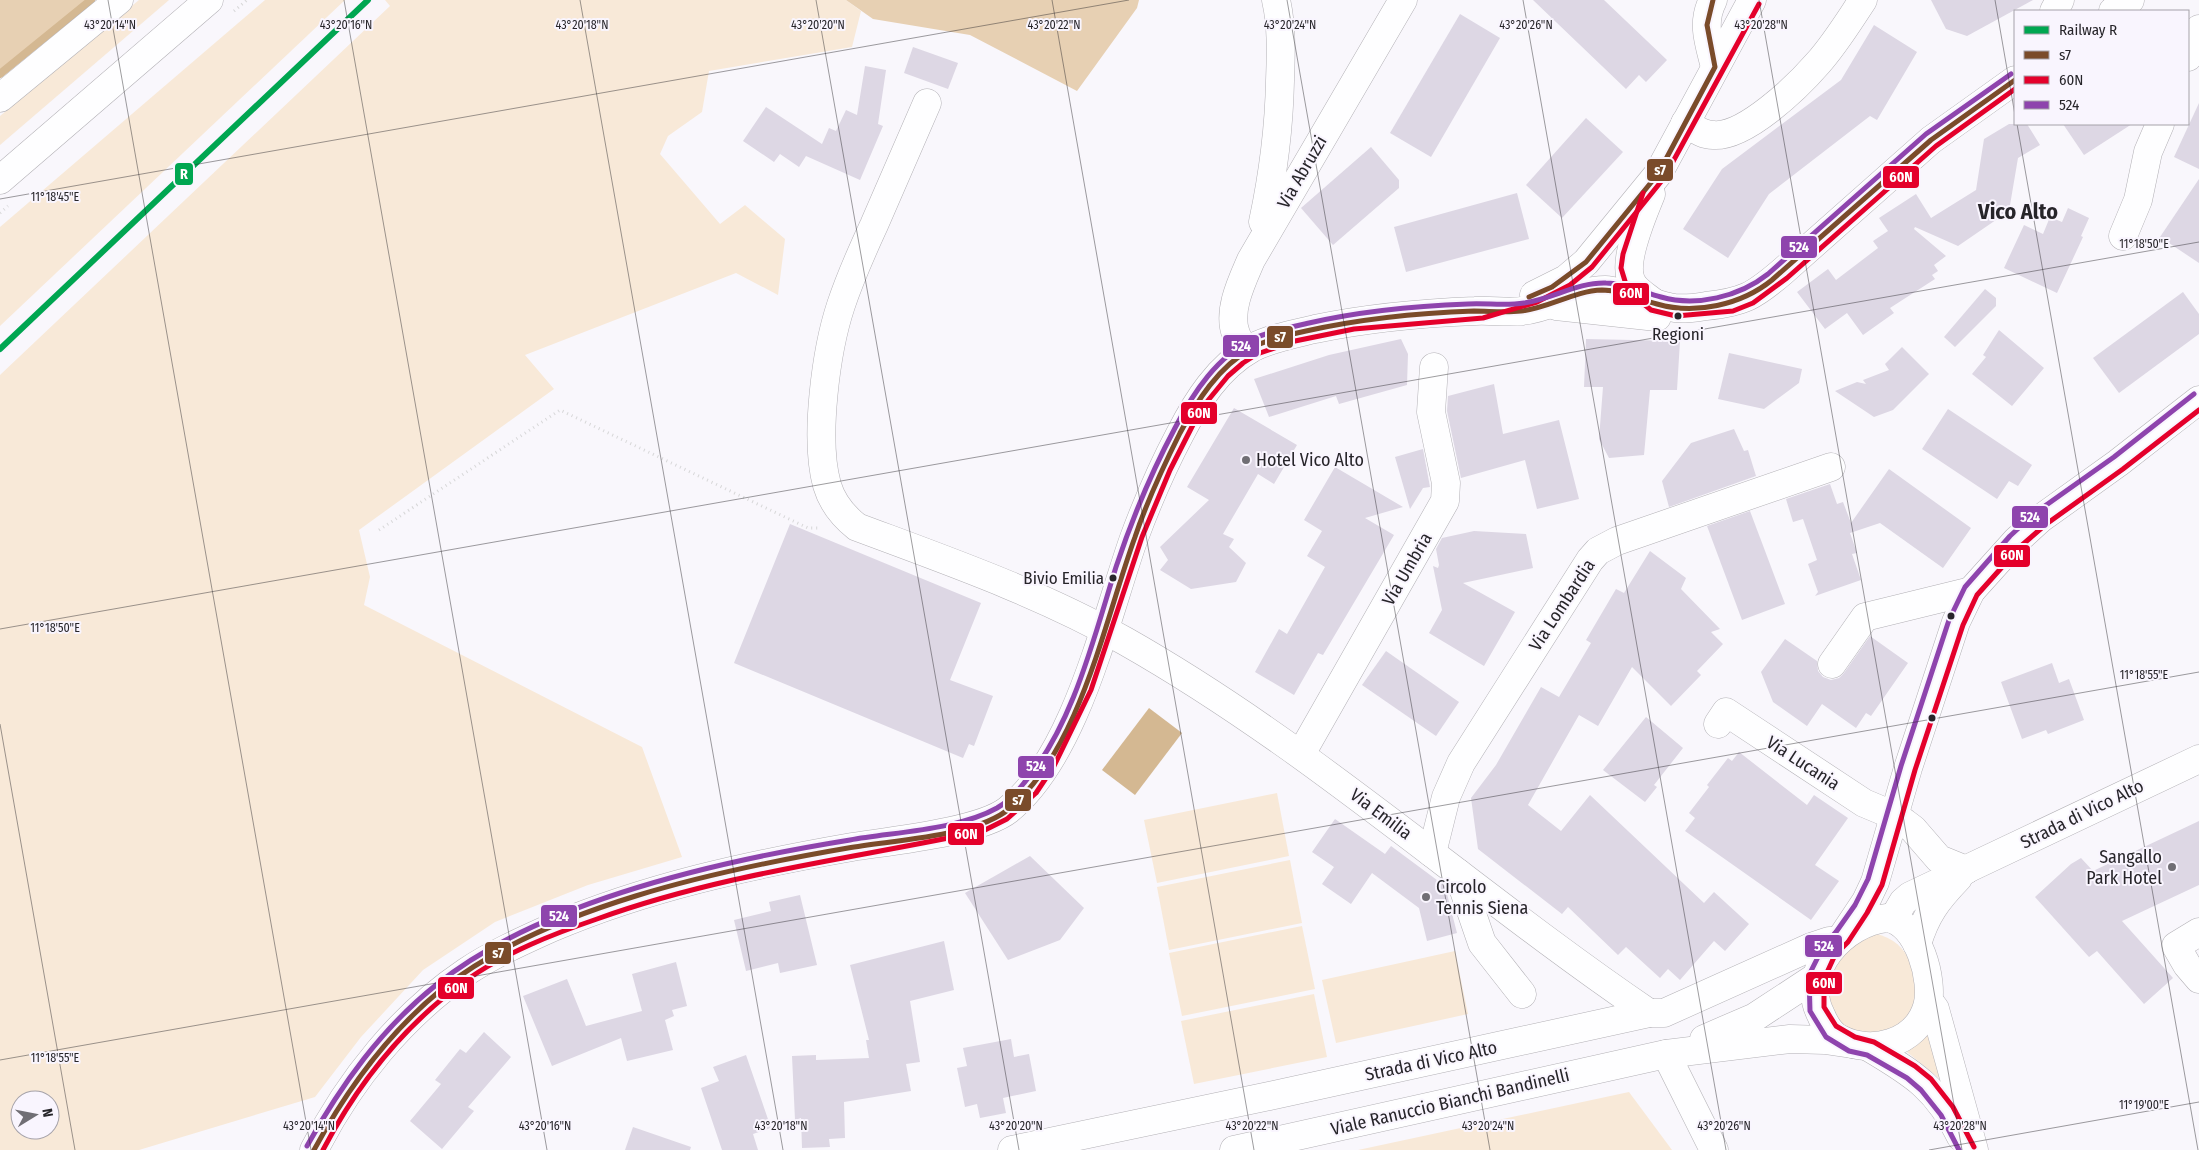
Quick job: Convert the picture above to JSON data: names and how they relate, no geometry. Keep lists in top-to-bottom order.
{
  "streets": {
    "street": [
      "Via Abruzzi",
      "Via Umbria",
      "Via Lombardia",
      "Via Lucania",
      "Via Emilia",
      "Strada di Vico Alto",
      "Viale Ranuccio Bianchi Bandinelli"
    ]
  },
  "crossings": [
    ["Via Umbria", "Via Emilia"],
    ["Via Lombardia", "Via Emilia"],
    ["Via Emilia", "Strada di Vico Alto"],
    ["Strada di Vico Alto", "Viale Ranuccio Bianchi Bandinelli"]
  ],
  "districts": ["Vico Alto"],
  "places": [
    "Regioni",
    "Hotel Vico Alto",
    "Bivio Emilia",
    "Sangallo Park Hotel",
    "Circolo Tennis Siena"
  ],
  "lines": [
    "rail line R",
    "transit line s7",
    "transit line 60N",
    "transit line 524"
  ],
  "legend": [
    "Railway R",
    "s7",
    "60N",
    "524"
  ],
  "north": "right",
  "coordinates": [
    "43°20'22\"N",
    "43°20'24\"N",
    "43°20'26\"N",
    "43°20'14\"N",
    "43°20'16\"N",
    "43°20'18\"N",
    "43°20'20\"N",
    "43°20'28\"N",
    "11°18'45\"E",
    "11°18'50\"E",
    "11°18'55\"E",
    "11°19'00\"E"
  ]
}
